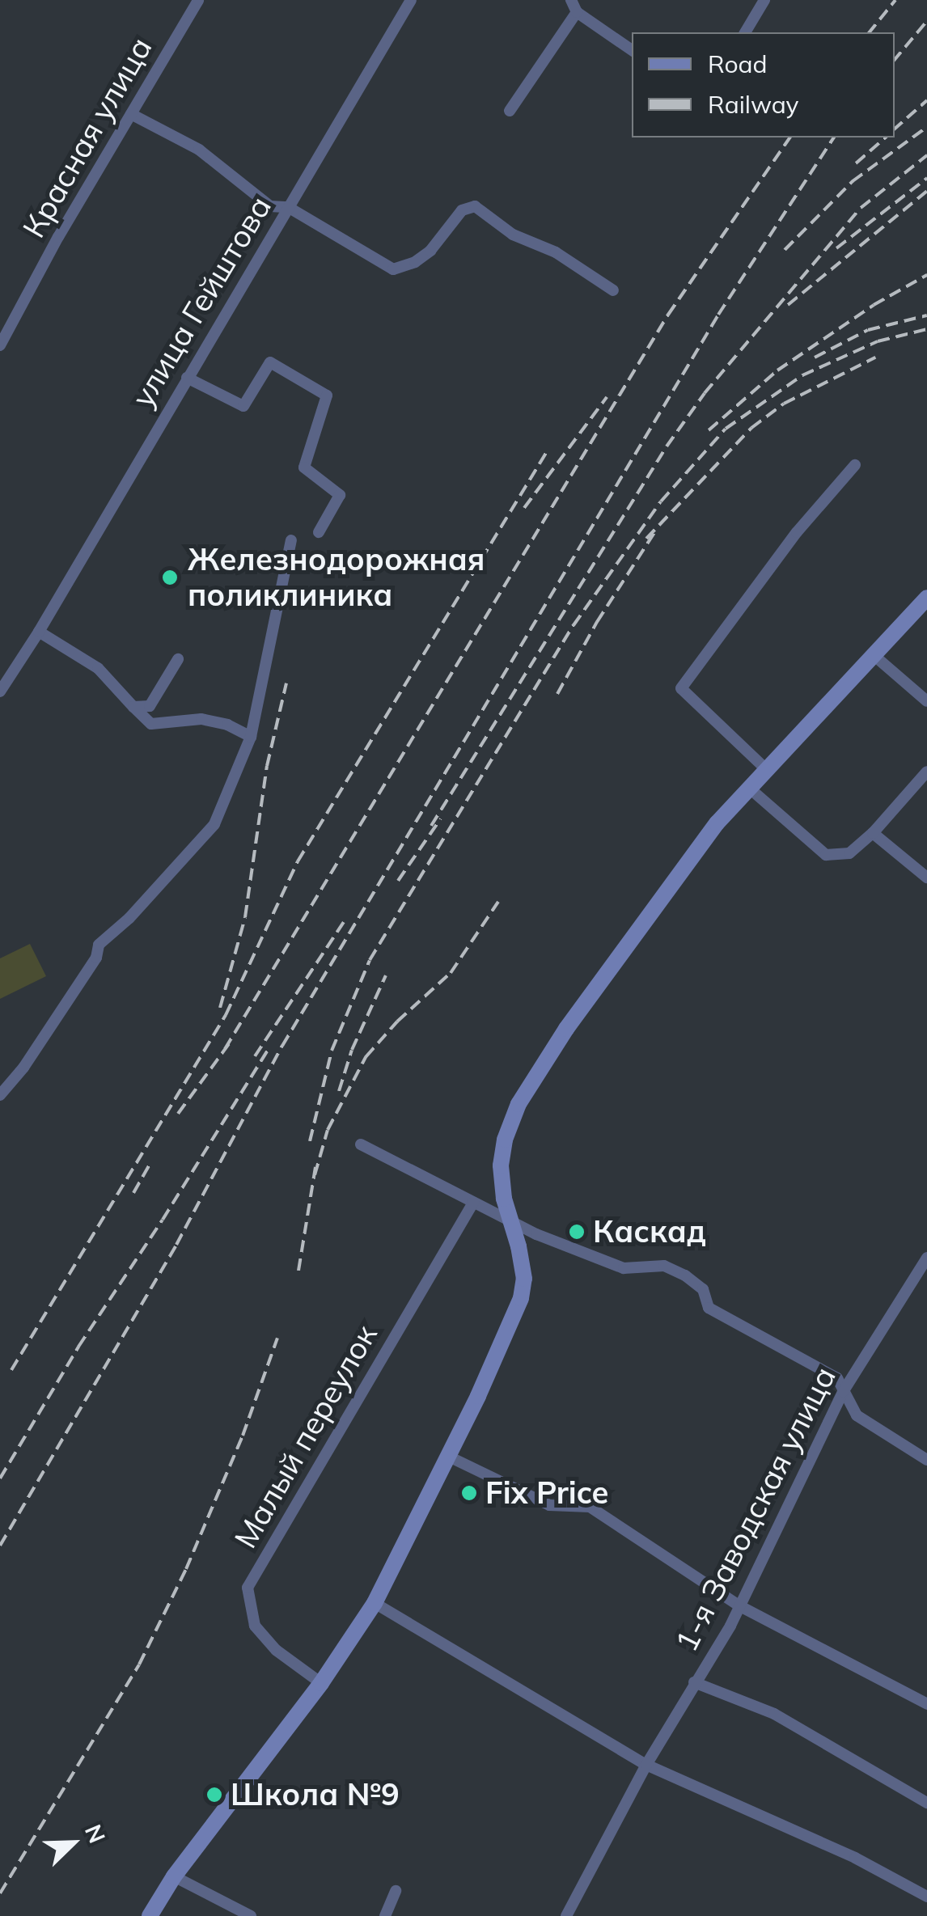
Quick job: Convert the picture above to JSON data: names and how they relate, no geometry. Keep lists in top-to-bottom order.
{
  "streets": {
    "street": [
      "Красная улица",
      "улица Гейштова",
      "Малый переулок",
      "1-я Заводская улица"
    ]
  },
  "places": [
    "Железнодорожная поликлиника",
    "Каскад",
    "Fix Price",
    "Школа №9"
  ],
  "legend": ["Road", "Railway"],
  "north": "top right"
}
